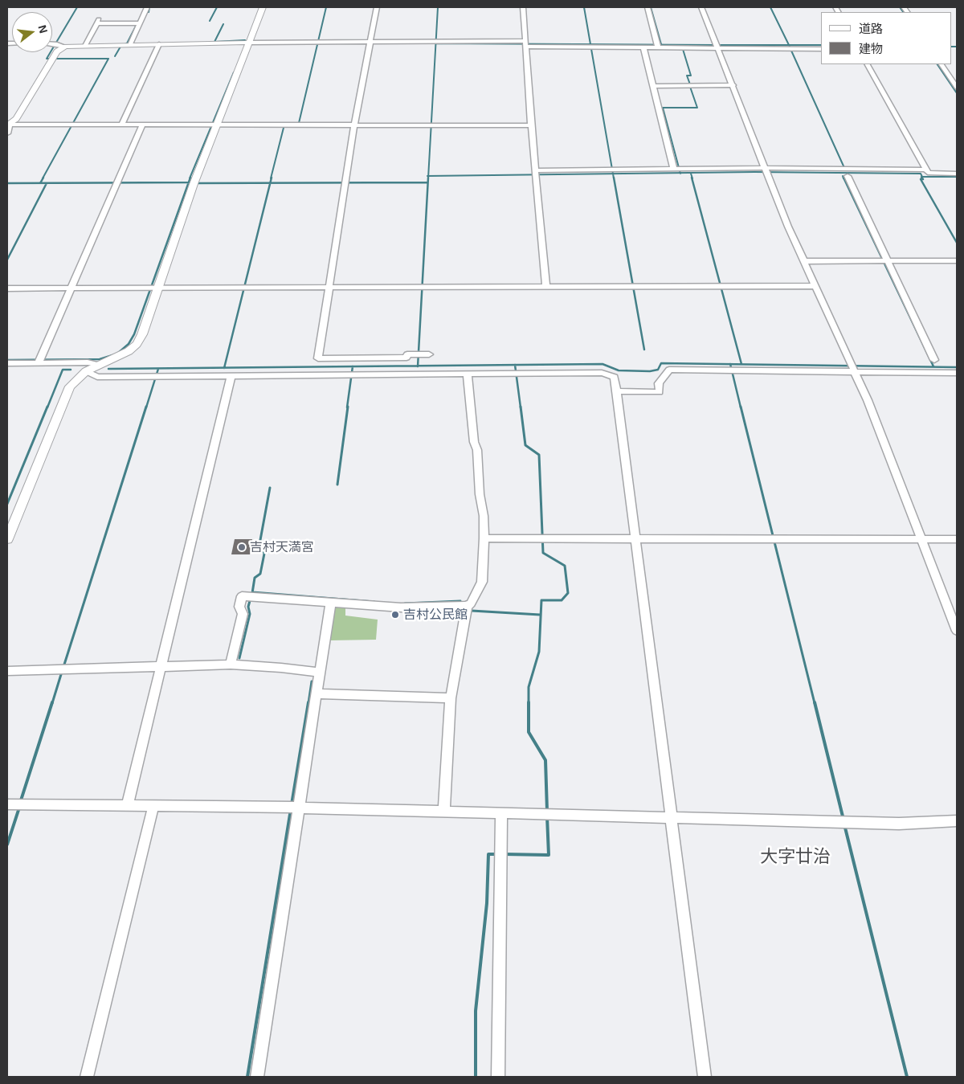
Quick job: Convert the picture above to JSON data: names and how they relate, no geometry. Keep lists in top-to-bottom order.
{
  "districts": ["大字廿治"],
  "places": ["吉村天満宮", "吉村公民館"],
  "legend": ["道路", "建物"],
  "north": "right"
}
